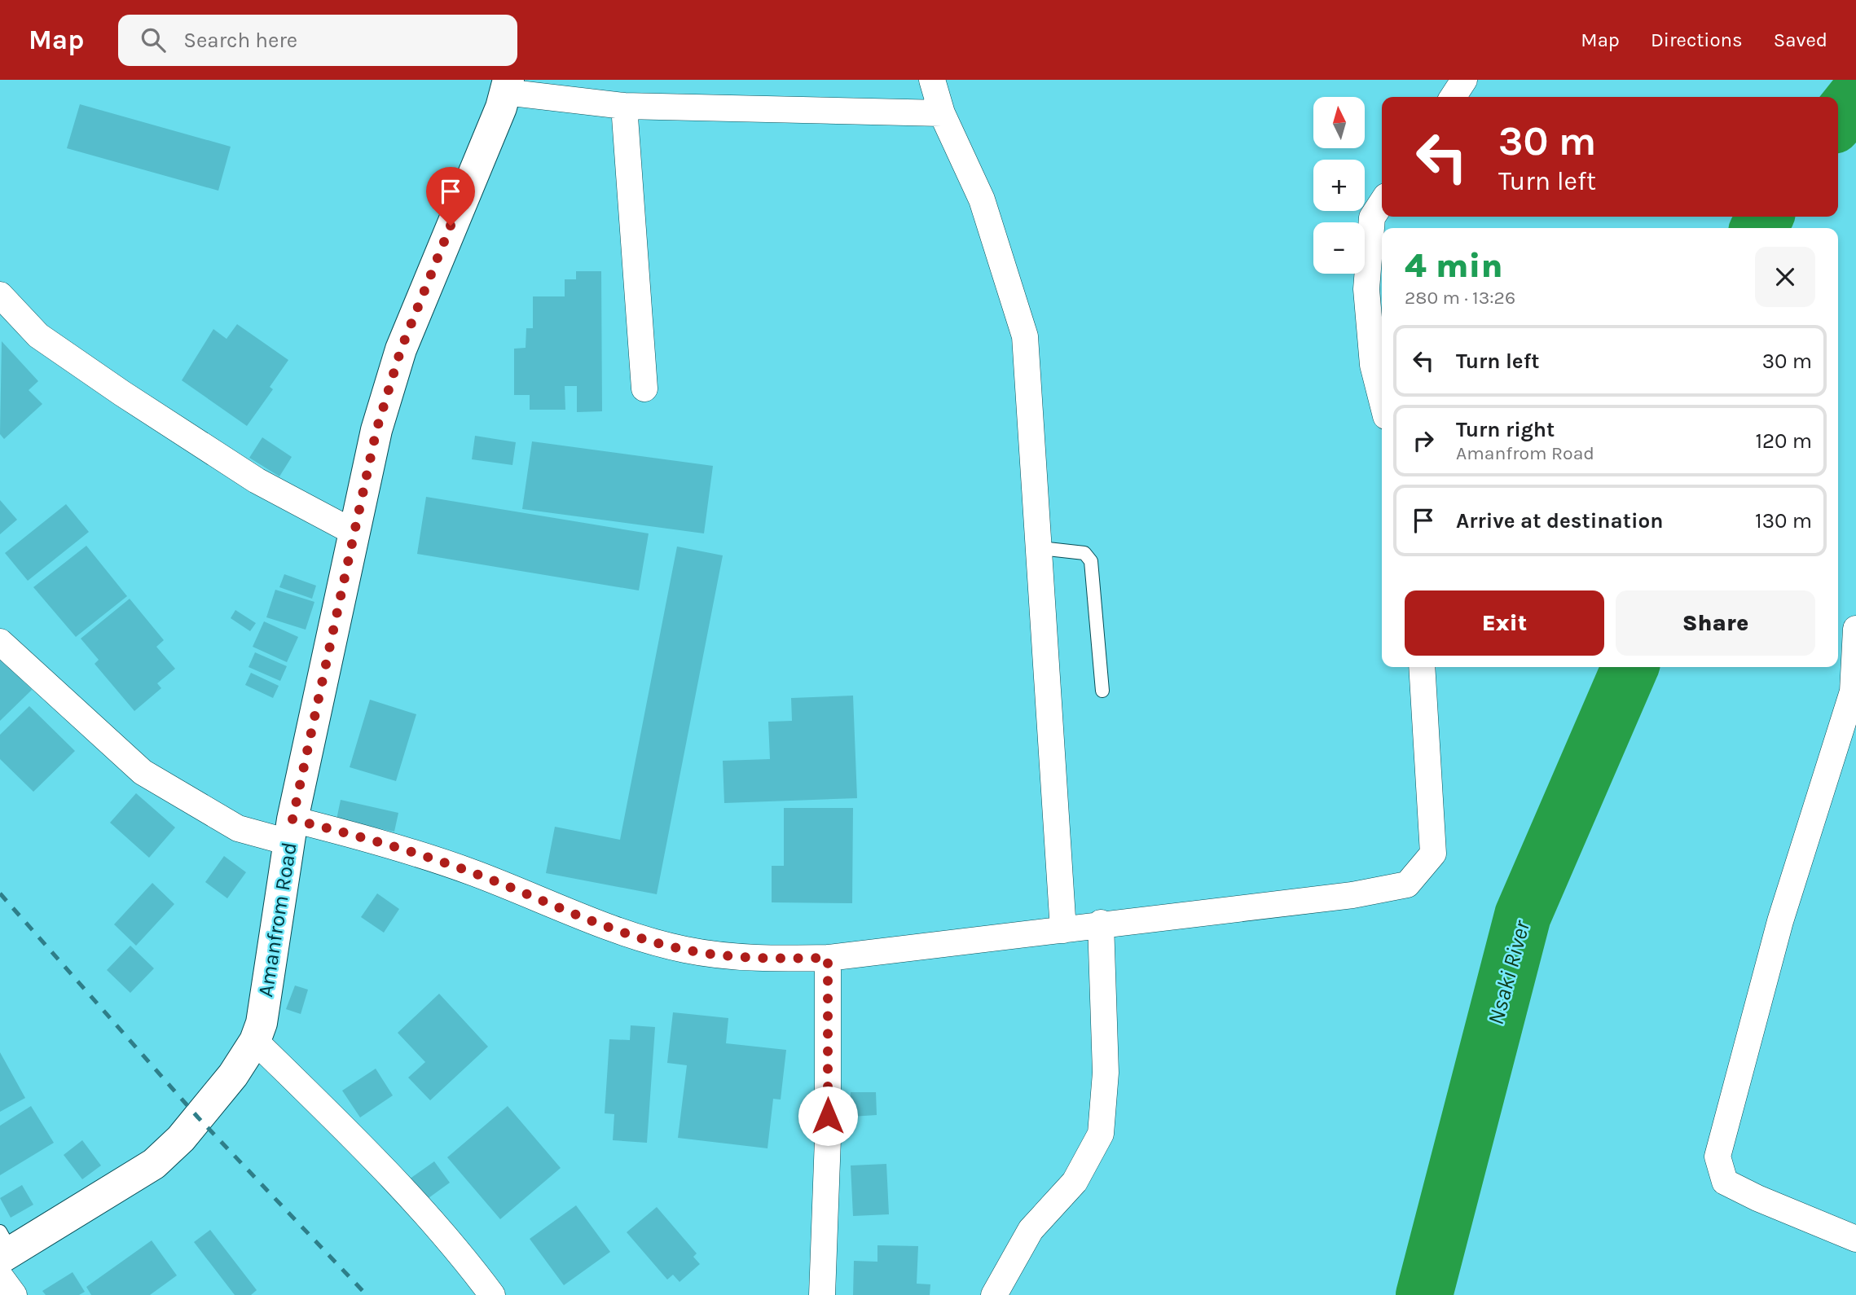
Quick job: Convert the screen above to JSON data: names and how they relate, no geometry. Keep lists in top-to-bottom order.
{
  "streets": {
    "street": ["Amanfrom Road"]
  },
  "water": ["Nsaki River"],
  "north": "top",
  "page": {
    "header": "Map",
    "search": "Search here",
    "nav": ["Map", "Directions", "Saved"],
    "map_buttons": ["+", "−"],
    "turn": ["30 m", "Turn left"],
    "heading": ["4 min", "280 m · 13:26"],
    "list": [
      {
        "name": "Turn left",
        "value": "30 m"
      },
      {
        "name": "Turn right",
        "note": "Amanfrom Road",
        "value": "120 m"
      },
      {
        "name": "Arrive at destination",
        "value": "130 m"
      }
    ],
    "buttons": ["Exit", "Share"]
  }
}
